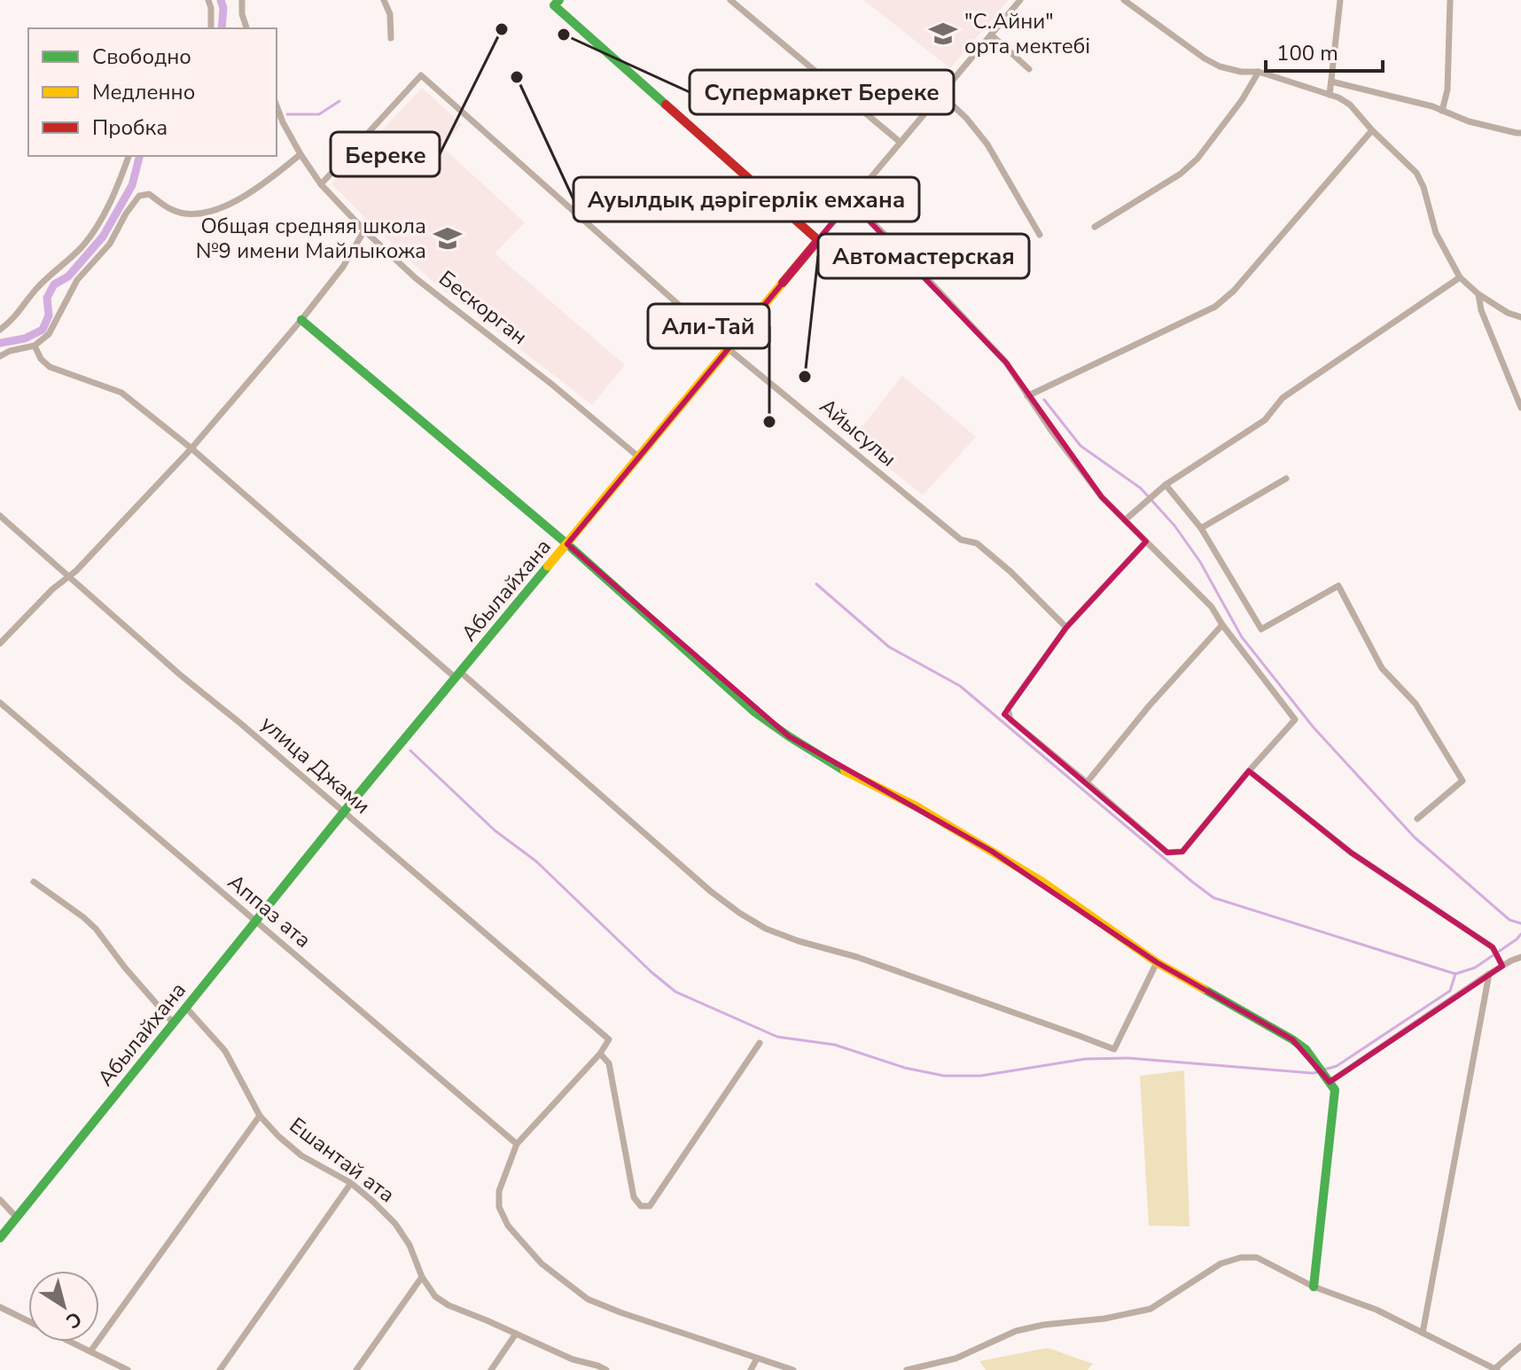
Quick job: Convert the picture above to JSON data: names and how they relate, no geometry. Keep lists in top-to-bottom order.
{
  "streets": {
    "main road": ["Абылайхана"],
    "street": [
      "Бескорган",
      "Айысулы",
      "улица Джами",
      "Аппаз ата",
      "Ешантай ата"
    ]
  },
  "crossings": [
    ["Бескорган", "Айысулы"],
    ["Бескорган", "Абылайхана"],
    ["Айысулы", "Абылайхана"],
    ["Абылайхана", "улица Джами"],
    ["Абылайхана", "Аппаз ата"],
    ["Абылайхана", "Ешантай ата"]
  ],
  "places": {
    "other": [
      "Береке",
      "Супермаркет Береке",
      "Ауылдық дәрігерлік емхана",
      "Автомастерская",
      "Али-Тай"
    ],
    "school or university": ["\"С.Айни\" орта мектебі", "Общая средняя школа №9 имени Майлыкожа"]
  },
  "legend": ["Свободно", "Медленно", "Пробка"],
  "scale_bar": "100 m",
  "north": "bottom right"
}
